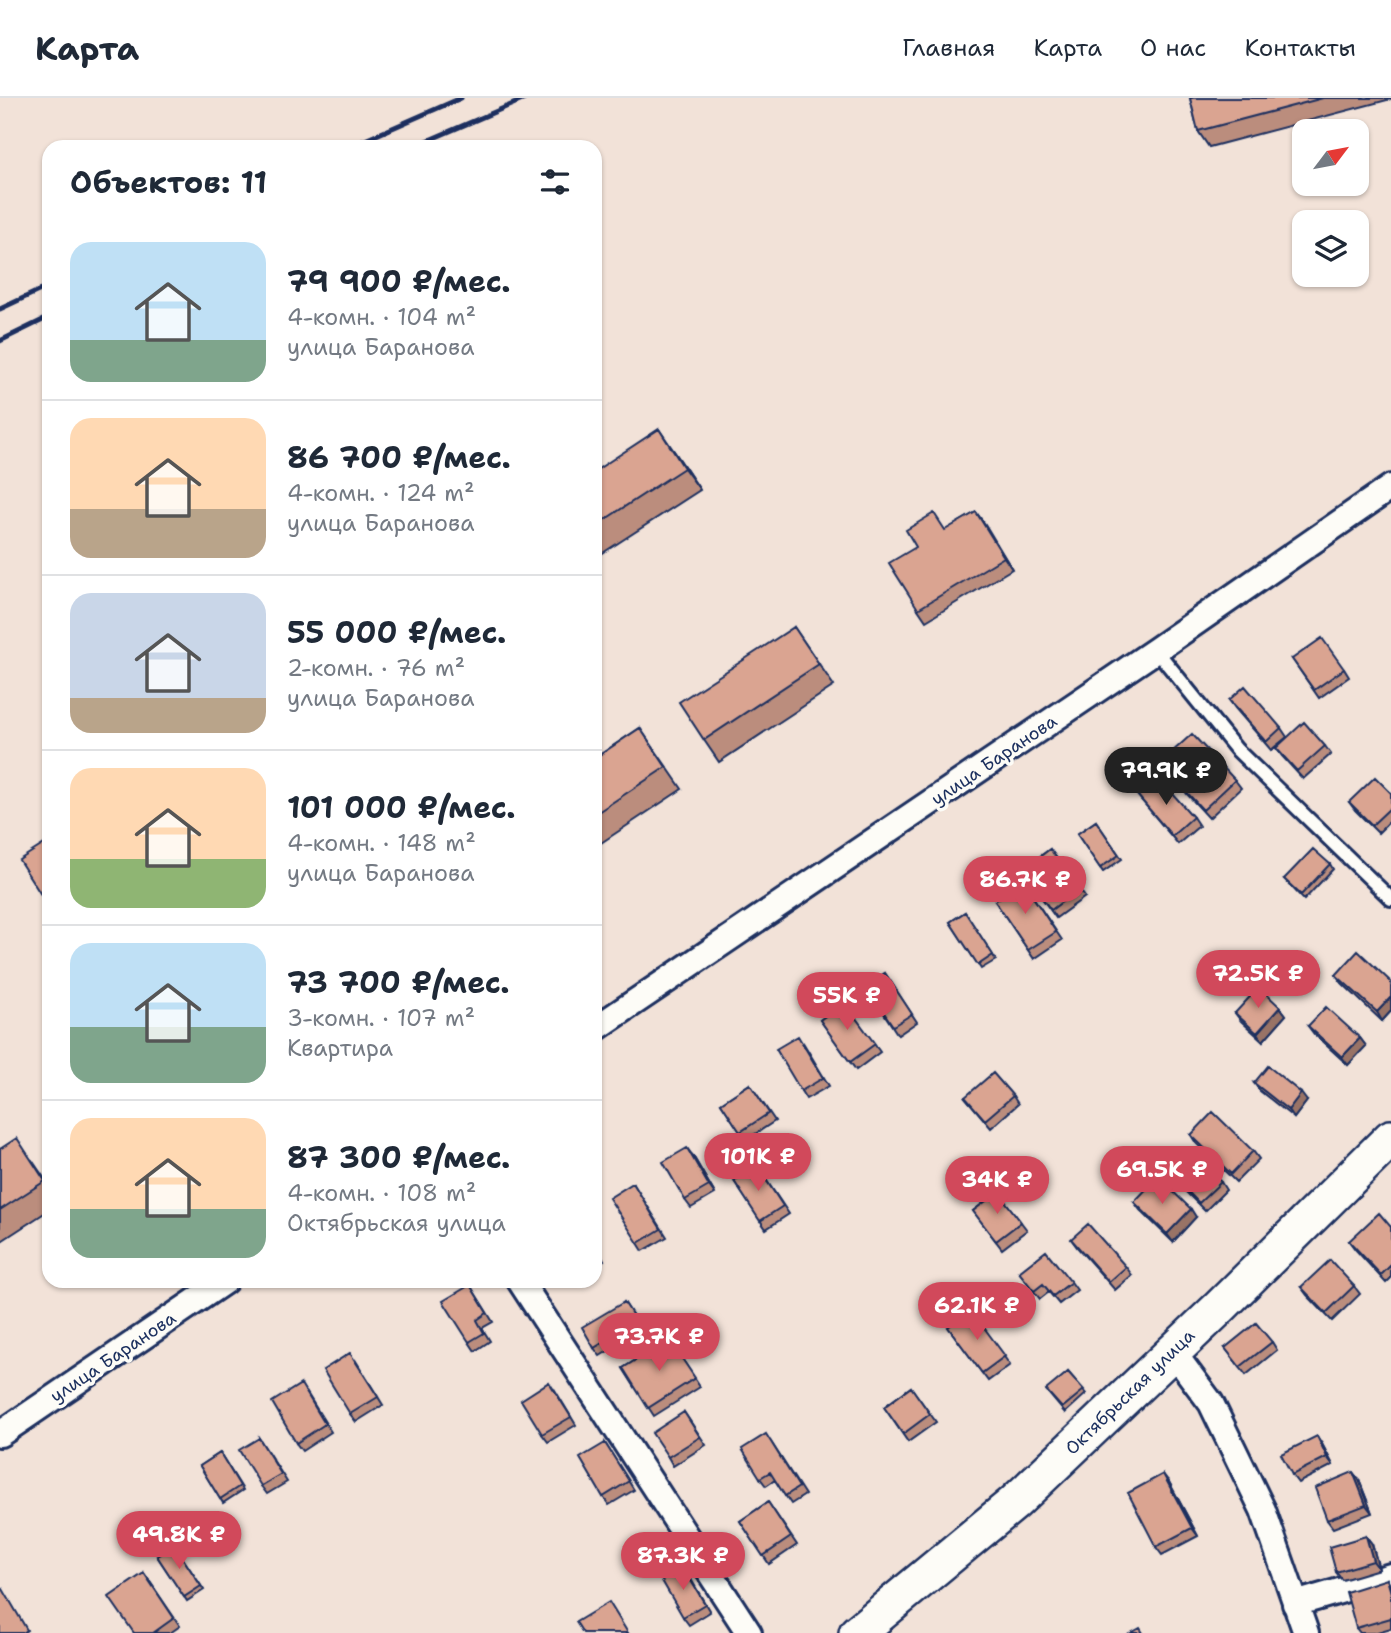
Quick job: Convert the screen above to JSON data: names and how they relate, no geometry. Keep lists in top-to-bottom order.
{
  "streets": {
    "street": ["улица Баранова", "Октябрьская улица"]
  },
  "north": "top right",
  "page": {
    "header": "Карта",
    "nav": [
      "Главная",
      "Карта",
      "О нас",
      "Контакты"
    ],
    "heading": "Объектов: 11",
    "list": [
      {
        "name": "79 900 ₽/мес.",
        "note": "4-комн. · 104 m² · улица Баранова"
      },
      {
        "name": "86 700 ₽/мес.",
        "note": "4-комн. · 124 m² · улица Баранова"
      },
      {
        "name": "55 000 ₽/мес.",
        "note": "2-комн. · 76 m² · улица Баранова"
      },
      {
        "name": "101 000 ₽/мес.",
        "note": "4-комн. · 148 m² · улица Баранова"
      },
      {
        "name": "73 700 ₽/мес.",
        "note": "3-комн. · 107 m² · Квартира"
      },
      {
        "name": "87 300 ₽/мес.",
        "note": "4-комн. · 108 m² · Октябрьская улица"
      }
    ],
    "price": [
      "79.9K ₽",
      "86.7K ₽",
      "72.5K ₽",
      "55K ₽",
      "101K ₽",
      "69.5K ₽",
      "34K ₽",
      "62.1K ₽",
      "73.7K ₽",
      "49.8K ₽",
      "87.3K ₽"
    ]
  }
}
